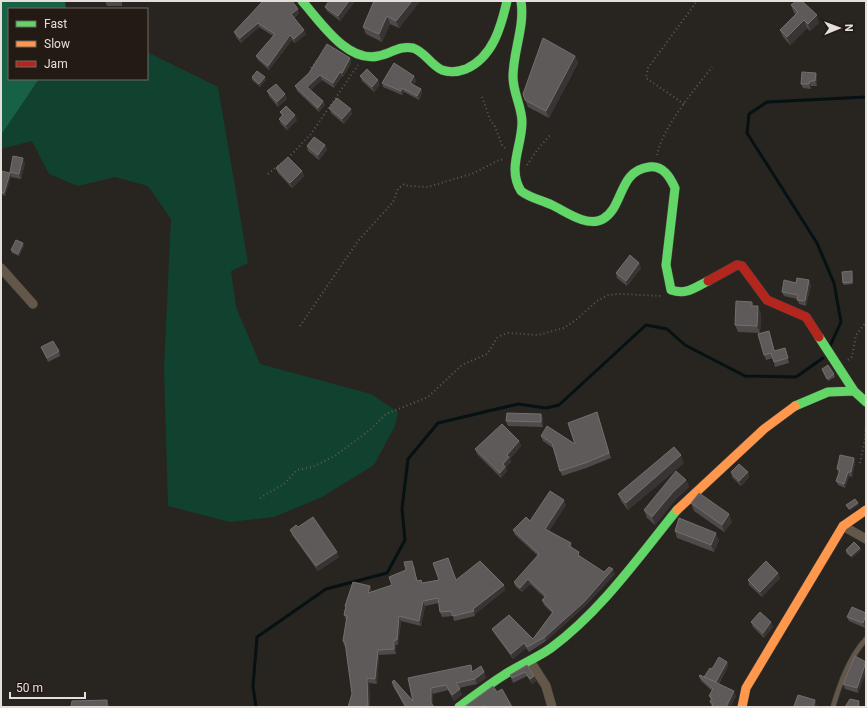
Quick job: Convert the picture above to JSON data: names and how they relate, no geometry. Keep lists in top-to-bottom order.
{
  "legend": ["Fast", "Slow", "Jam"],
  "scale_bar": "50 m",
  "north": "right"
}
